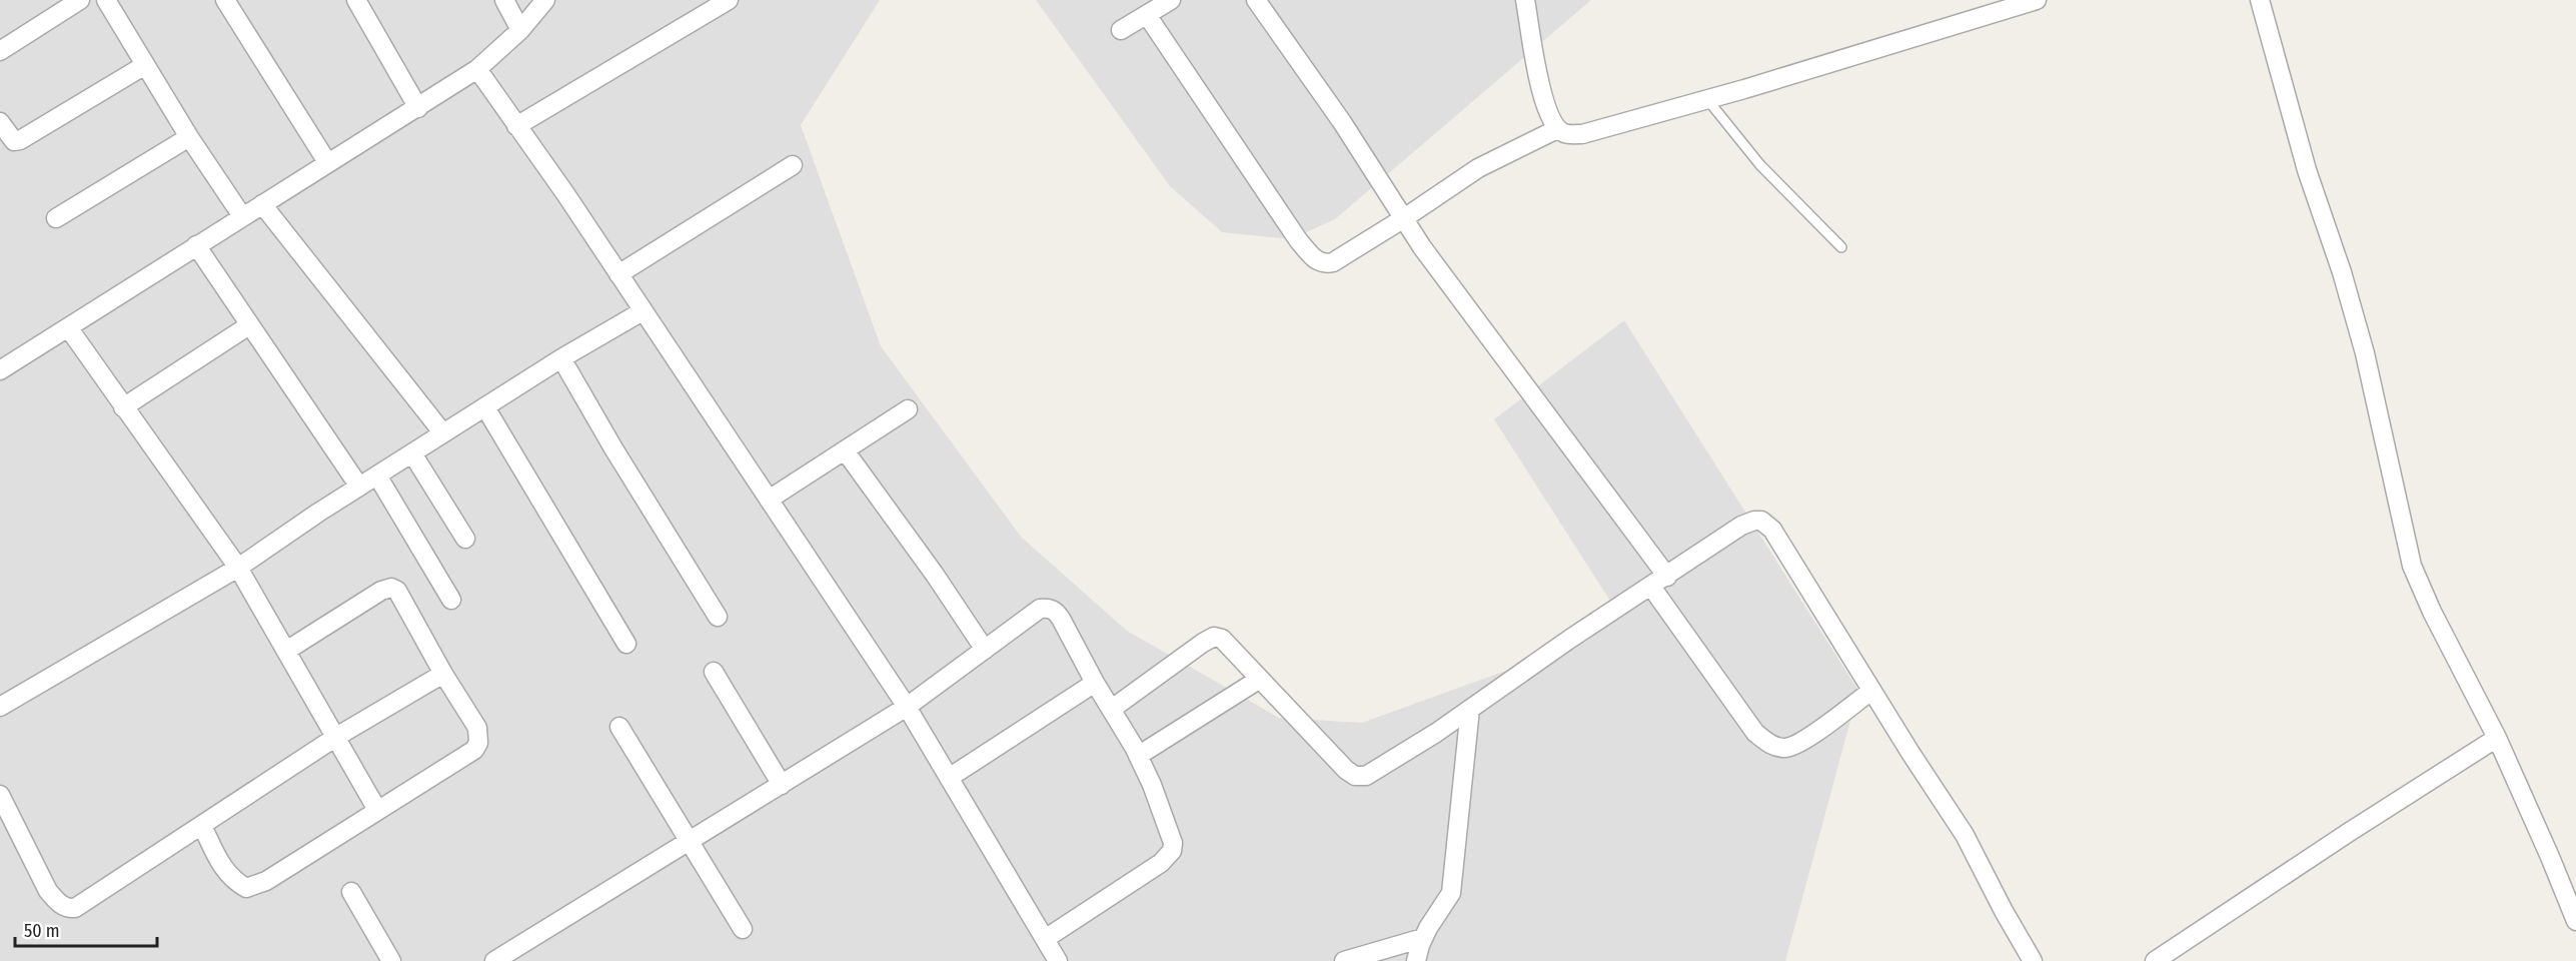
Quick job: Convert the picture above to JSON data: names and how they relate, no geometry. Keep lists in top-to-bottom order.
{
  "scale_bar": "50 m"
}
